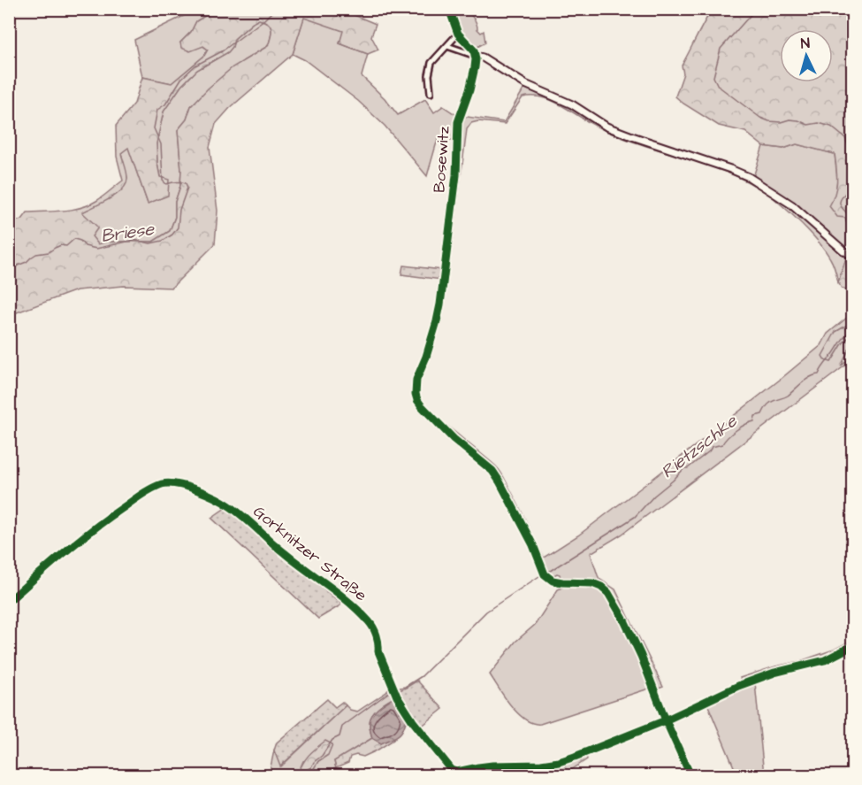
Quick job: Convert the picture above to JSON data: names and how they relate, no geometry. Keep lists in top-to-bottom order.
{
  "streets": {
    "street": ["Bosewitz", "Gorknitzer Straße"]
  },
  "crossings": [
    ["Bosewitz", "Gorknitzer Straße"]
  ],
  "water": ["Briese", "Rietzschke"],
  "north": "top"
}
